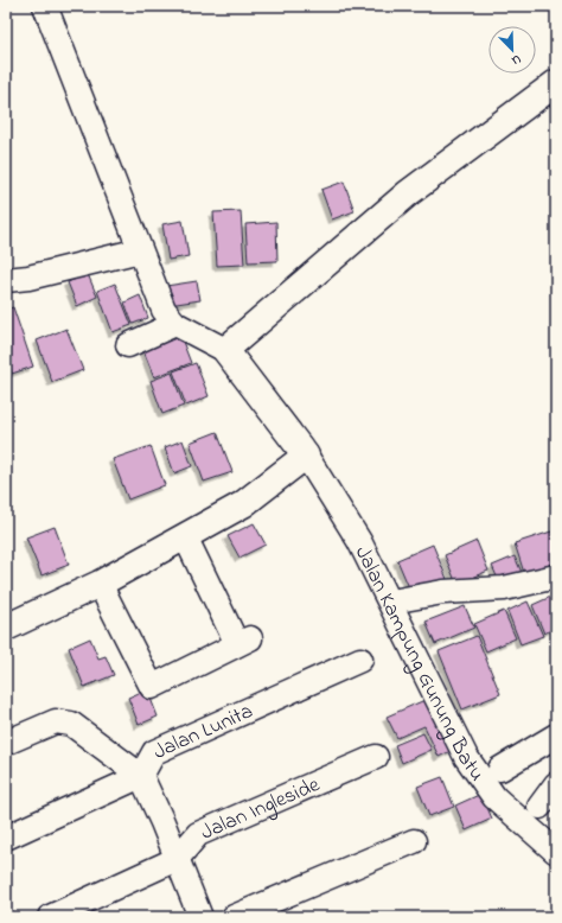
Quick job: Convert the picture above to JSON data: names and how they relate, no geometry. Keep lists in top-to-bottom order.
{
  "streets": {
    "street": ["Jalan Kampung Gunung Batu", "Jalan Lunita", "Jalan Ingleside"]
  },
  "north": "bottom right"
}
